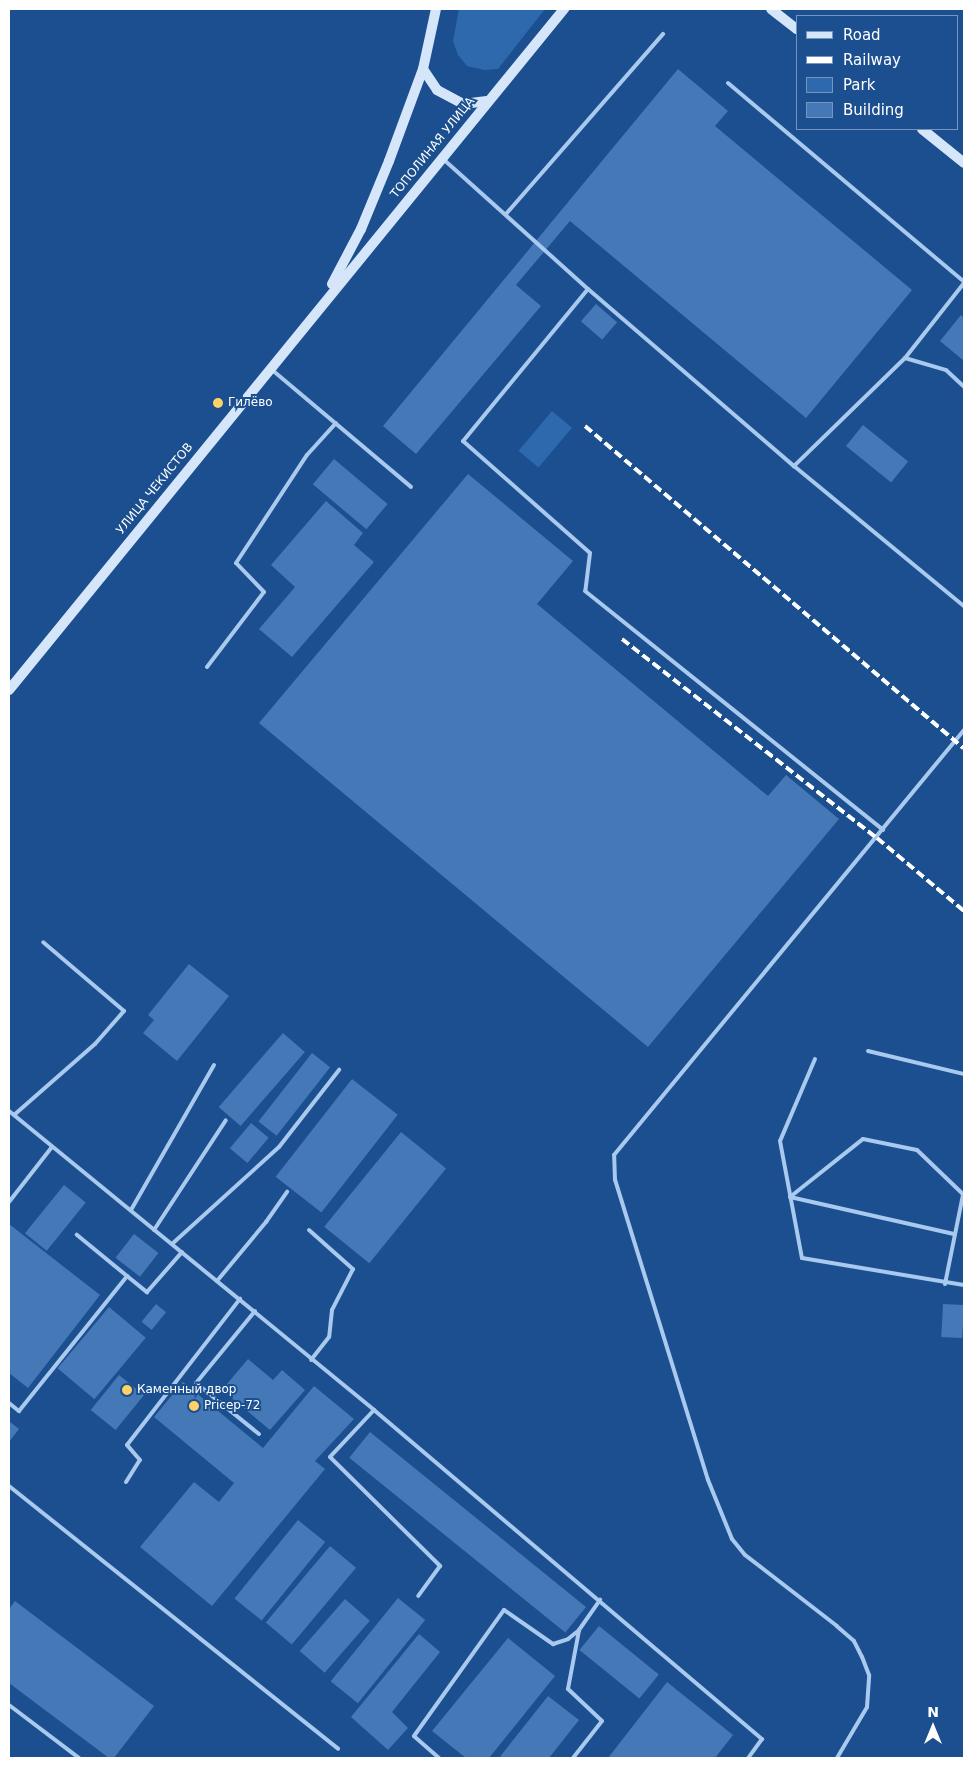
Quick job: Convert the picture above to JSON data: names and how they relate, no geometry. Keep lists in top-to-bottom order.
{
  "streets": {
    "main road": ["ТОПОЛИНАЯ УЛИЦА", "УЛИЦА ЧЕКИСТОВ"]
  },
  "crossings": [
    ["ТОПОЛИНАЯ УЛИЦА", "УЛИЦА ЧЕКИСТОВ"]
  ],
  "places": ["Гилёво", "Каменный двор", "Pricep-72"],
  "legend": [
    "Road",
    "Railway",
    "Park",
    "Building"
  ],
  "north": "top"
}
